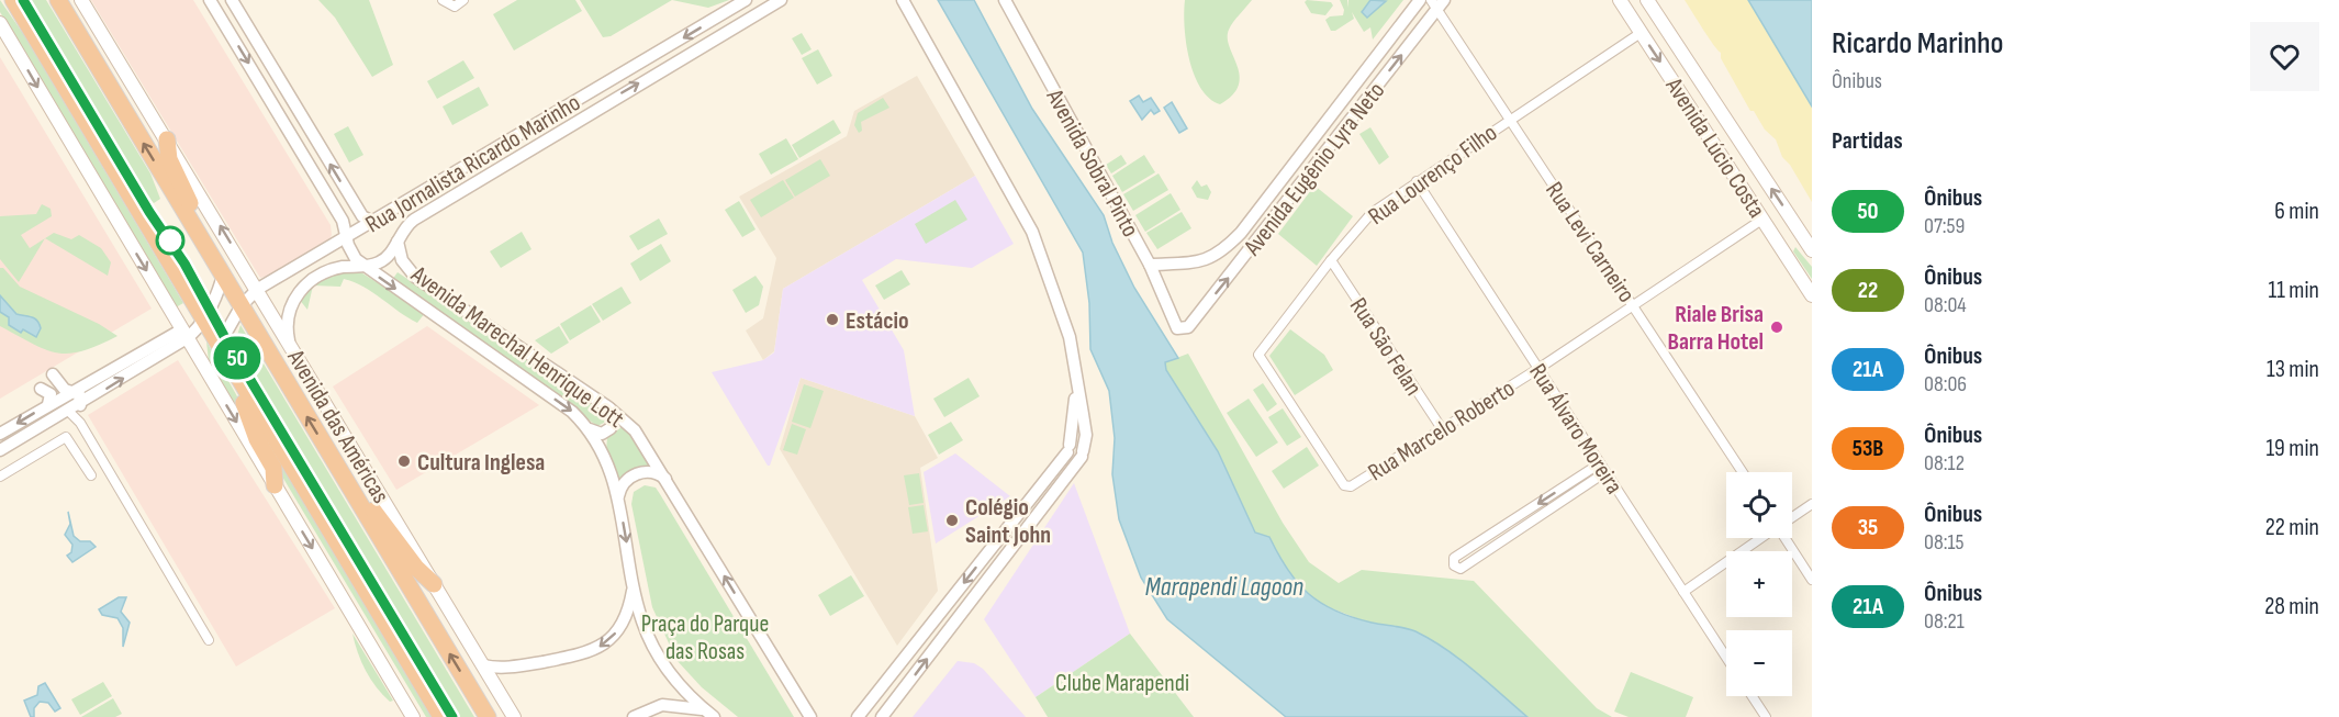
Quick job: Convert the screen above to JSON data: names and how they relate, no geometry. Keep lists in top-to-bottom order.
{
  "streets": {
    "highway": ["Avenida das Américas"],
    "main road": ["Avenida Lúcio Costa"],
    "street": [
      "Rua Jornalista Ricardo Marinho",
      "Avenida Sobral Pinto",
      "Avenida Eugênio Lyra Neto",
      "Rua Lourenço Filho",
      "Rua Levi Carneiro",
      "Avenida Marechal Henrique Lott",
      "Rua São Felan",
      "Rua Álvaro Moreira",
      "Rua Marcelo Roberto"
    ]
  },
  "crossings": [
    ["Avenida Lúcio Costa", "Rua Lourenço Filho"],
    ["Avenida Lúcio Costa", "Rua Marcelo Roberto"],
    ["Rua Jornalista Ricardo Marinho", "Avenida Marechal Henrique Lott"],
    ["Rua Jornalista Ricardo Marinho", "Avenida das Américas"],
    ["Avenida Sobral Pinto", "Avenida Eugênio Lyra Neto"],
    ["Avenida Eugênio Lyra Neto", "Rua Levi Carneiro"],
    ["Rua Lourenço Filho", "Rua Levi Carneiro"],
    ["Rua Lourenço Filho", "Rua São Felan"],
    ["Rua Lourenço Filho", "Rua Álvaro Moreira"],
    ["Rua Lourenço Filho", "Rua Marcelo Roberto"],
    ["Rua Levi Carneiro", "Rua Marcelo Roberto"],
    ["Rua São Felan", "Rua Marcelo Roberto"],
    ["Rua Álvaro Moreira", "Rua Marcelo Roberto"]
  ],
  "water": ["Marapendi Lagoon"],
  "parks": ["Praça do Parque das Rosas", "Clube Marapendi"],
  "places": [
    "Estácio",
    "Riale Brisa Barra Hotel",
    "Cultura Inglesa",
    "Colégio Saint John"
  ],
  "lines": ["bus line 50"],
  "page": {
    "on_map": "50",
    "heading": [
      ["Ricardo Marinho", "Ônibus"],
      "Partidas"
    ],
    "list": [
      {
        "mark": "50",
        "name": "Ônibus",
        "note": "07:59",
        "value": "6 min"
      },
      {
        "mark": "22",
        "name": "Ônibus",
        "note": "08:04",
        "value": "11 min"
      },
      {
        "mark": "21A",
        "name": "Ônibus",
        "note": "08:06",
        "value": "13 min"
      },
      {
        "mark": "53B",
        "name": "Ônibus",
        "note": "08:12",
        "value": "19 min"
      },
      {
        "mark": "35",
        "name": "Ônibus",
        "note": "08:15",
        "value": "22 min"
      },
      {
        "mark": "21A",
        "name": "Ônibus",
        "note": "08:21",
        "value": "28 min"
      }
    ],
    "map_buttons": ["+", "−"]
  }
}
